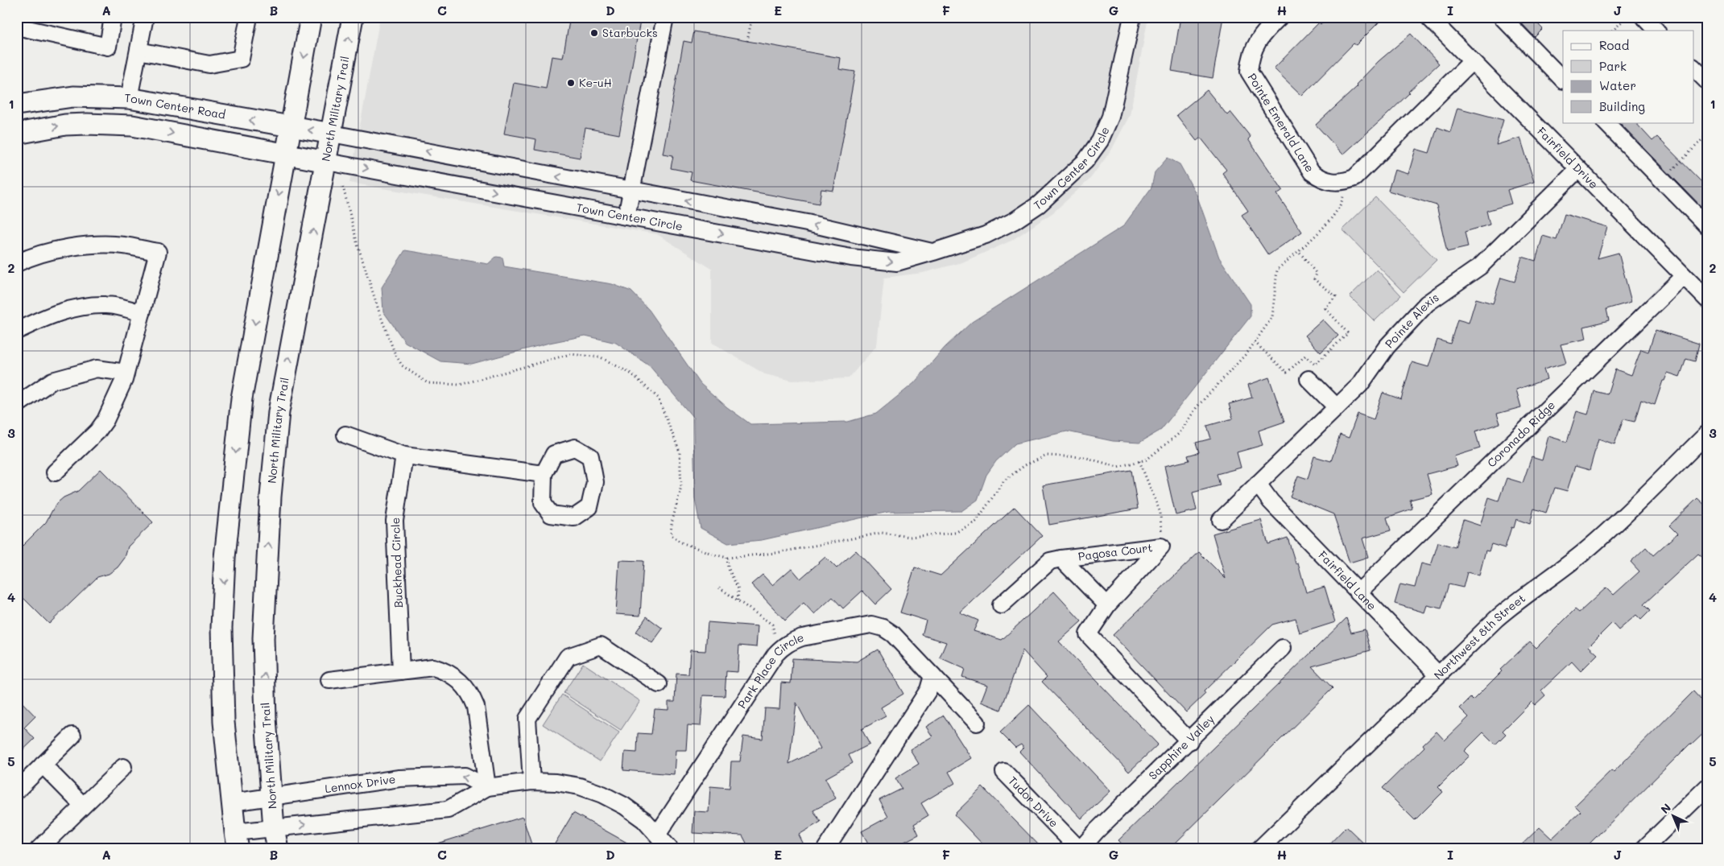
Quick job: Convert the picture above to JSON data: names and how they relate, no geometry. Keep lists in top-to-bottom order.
{
  "streets": {
    "main road": ["Town Center Road", "North Military Trail"],
    "street": [
      "Pointe Emerald Lane",
      "Fairfield Drive",
      "Town Center Circle",
      "Pointe Alexis",
      "Coronado Ridge",
      "Pagosa Court",
      "Buckhead Circle",
      "Fairfield Lane",
      "Northwest 8th Street",
      "Park Place Circle",
      "Sapphire Valley",
      "Lennox Drive",
      "Tudor Drive"
    ]
  },
  "crossings": [
    ["Town Center Road", "North Military Trail"],
    ["North Military Trail", "Town Center Circle"],
    ["North Military Trail", "Lennox Drive"],
    ["Fairfield Drive", "Pointe Alexis"],
    ["Fairfield Drive", "Coronado Ridge"],
    ["Pointe Alexis", "Fairfield Lane"],
    ["Coronado Ridge", "Fairfield Lane"],
    ["Pagosa Court", "Sapphire Valley"],
    ["Fairfield Lane", "Northwest 8th Street"],
    ["Sapphire Valley", "Tudor Drive"]
  ],
  "places": ["Starbucks", "Ke-uH"],
  "legend": [
    "Road",
    "Park",
    "Water",
    "Building"
  ],
  "north": "top left",
  "grid": {
    "columns": [
      "A",
      "B",
      "C",
      "D",
      "E",
      "F",
      "G",
      "H",
      "I",
      "J"
    ],
    "rows": [
      "1",
      "2",
      "3",
      "4",
      "5"
    ]
  }
}
